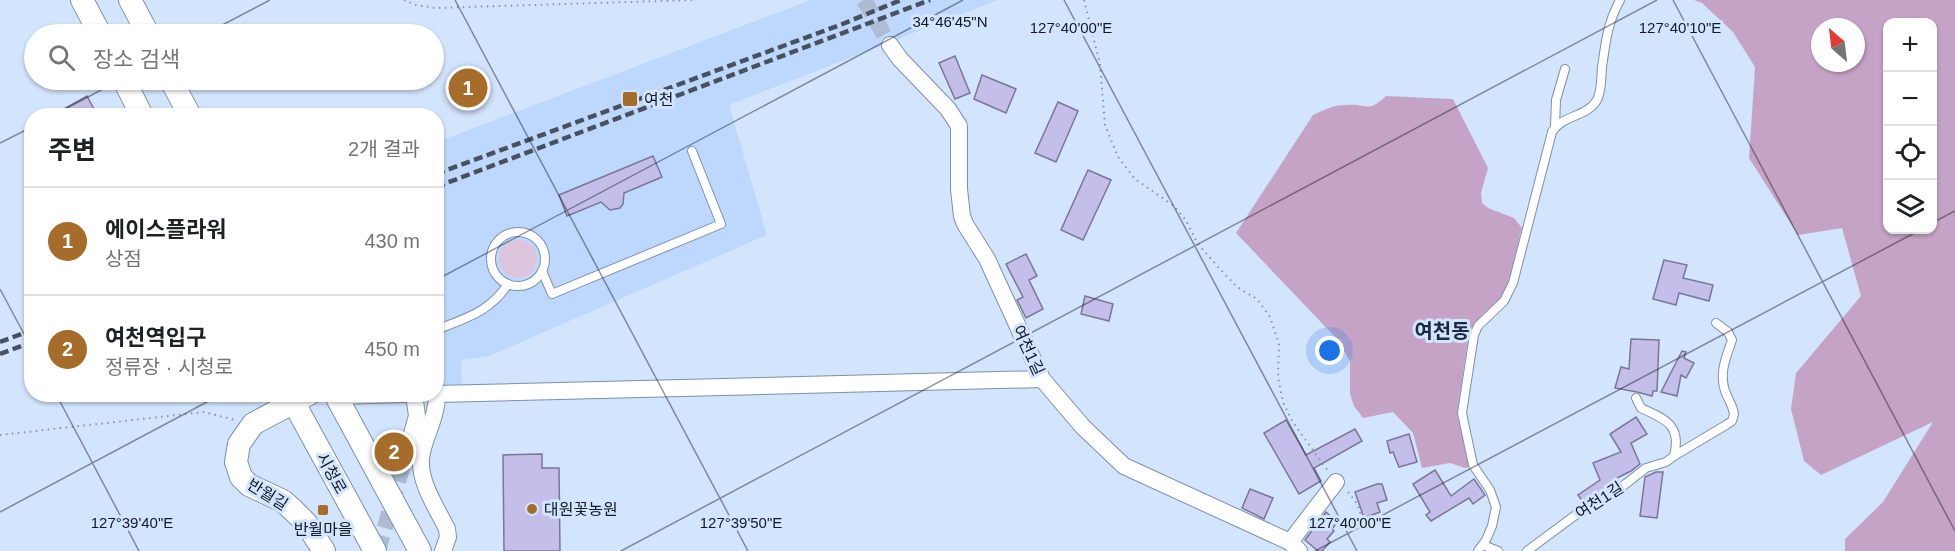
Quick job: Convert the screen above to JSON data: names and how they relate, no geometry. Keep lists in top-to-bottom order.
{
  "streets": {
    "street": ["여천1길", "시청로", "반월길"]
  },
  "districts": ["여천동"],
  "places": {
    "transit": ["여천", "반월마을"],
    "other": ["대원꽃농원"]
  },
  "north": "top left",
  "page": {
    "map_buttons": ["+", "−"],
    "search": "장소 검색",
    "pins": ["1", "2"],
    "heading": ["주변", "2개 결과"],
    "list": [
      {
        "mark": "1",
        "name": "에이스플라워",
        "note": "상점",
        "value": "430 m"
      },
      {
        "mark": "2",
        "name": "여천역입구",
        "note": "정류장 · 시청로",
        "value": "450 m"
      }
    ]
  },
  "coordinates": [
    "34°46'45\"N",
    "127°40'00\"E",
    "127°40'10\"E",
    "127°39'40\"E",
    "127°39'50\"E"
  ]
}
